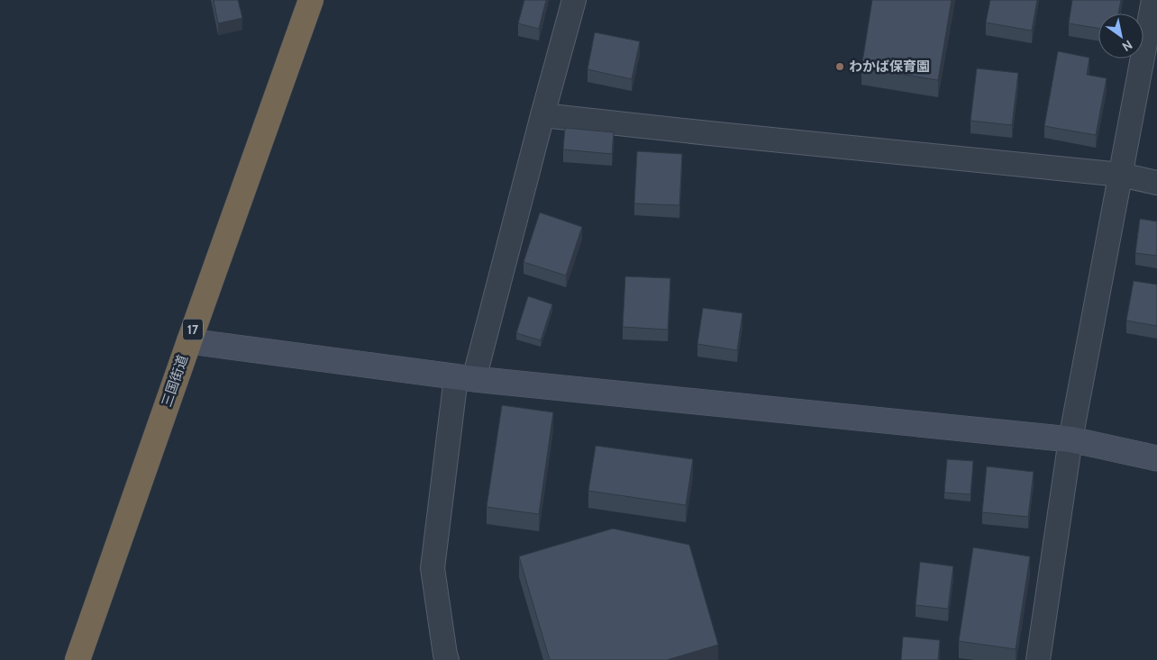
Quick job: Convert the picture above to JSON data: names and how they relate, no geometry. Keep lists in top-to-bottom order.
{
  "streets": {
    "highway": ["17", "三国街道"]
  },
  "places": ["わかば保育園"],
  "north": "bottom right"
}
